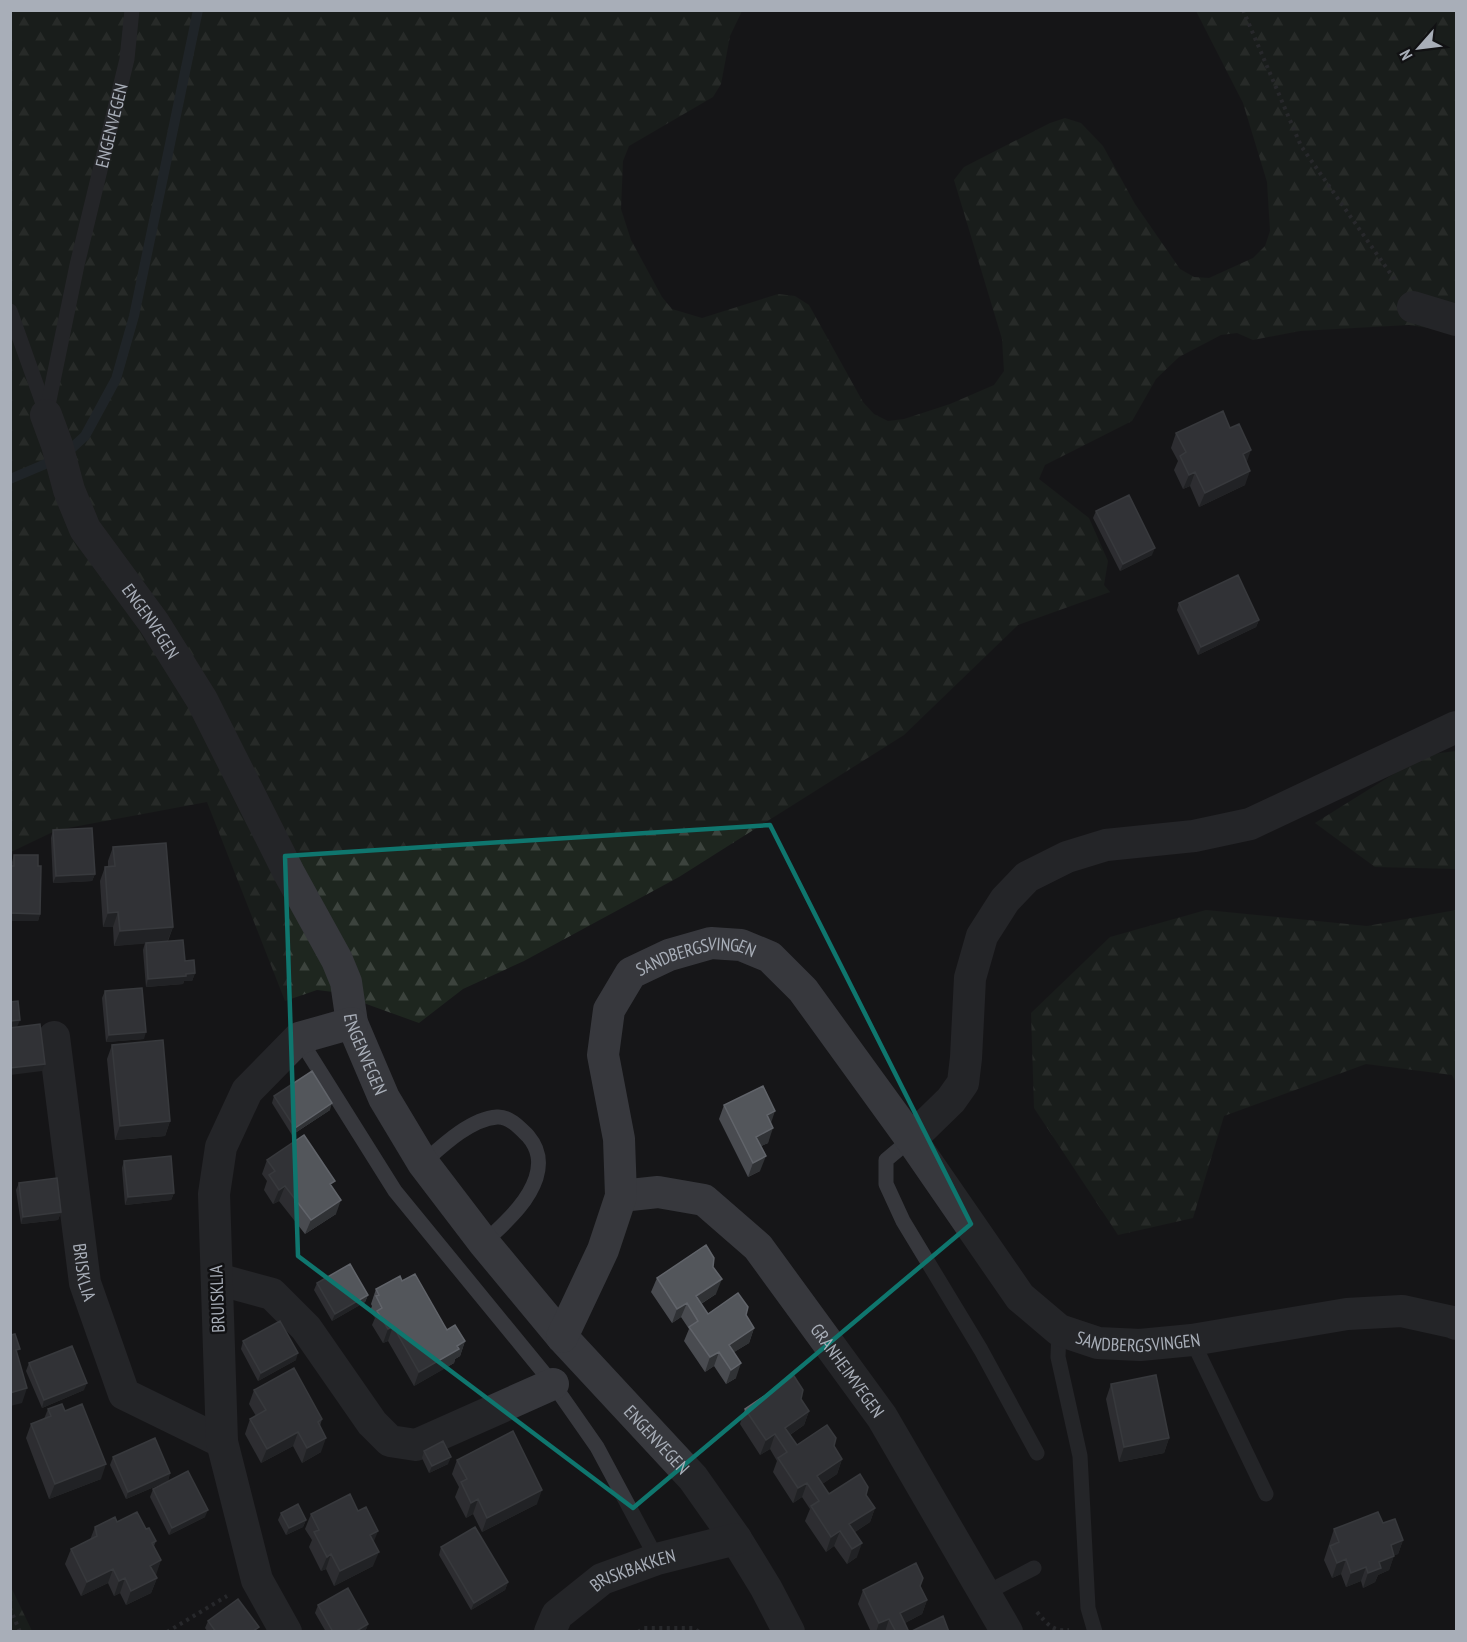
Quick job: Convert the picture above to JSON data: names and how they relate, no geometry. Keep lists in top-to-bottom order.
{
  "streets": {
    "street": [
      "ENGENVEGEN",
      "SANDBERGSVINGEN",
      "BRISKLIA",
      "BRUISKLIA",
      "GRANHEIMVEGEN",
      "BRISKBAKKEN"
    ]
  },
  "crossings": [
    ["ENGENVEGEN", "SANDBERGSVINGEN"],
    ["ENGENVEGEN", "BRUISKLIA"],
    ["ENGENVEGEN", "BRISKBAKKEN"],
    ["SANDBERGSVINGEN", "GRANHEIMVEGEN"],
    ["BRISKLIA", "BRUISKLIA"]
  ],
  "north": "bottom left"
}
